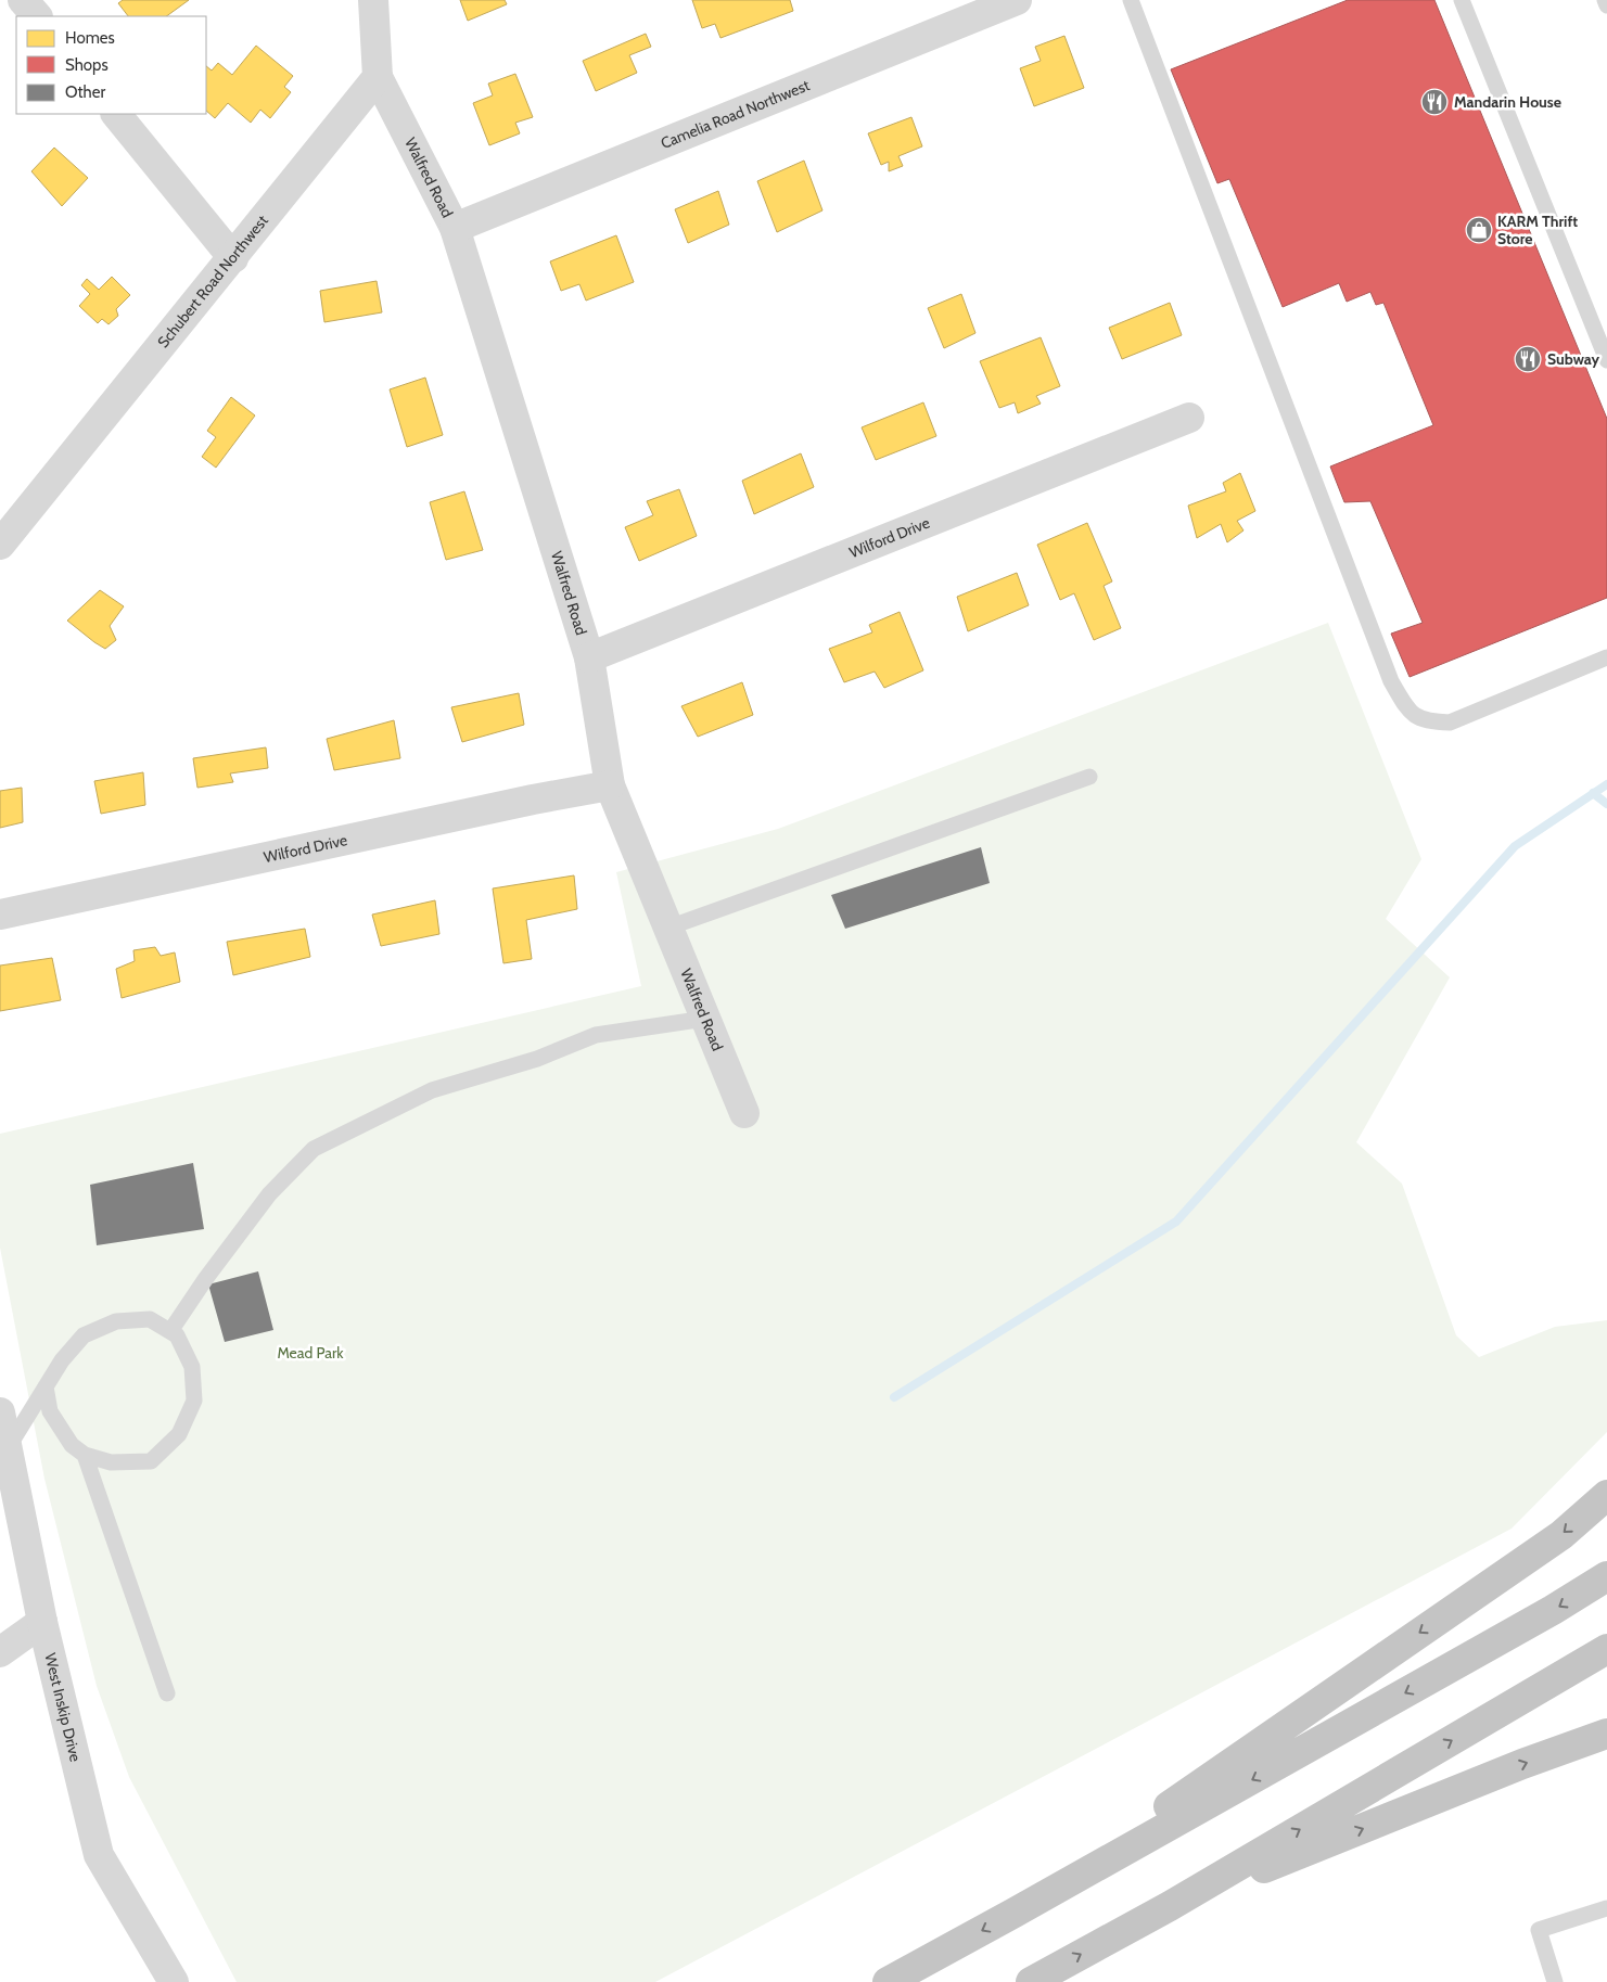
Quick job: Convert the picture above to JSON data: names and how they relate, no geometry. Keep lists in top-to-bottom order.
{
  "streets": {
    "street": [
      "Camelia Road Northwest",
      "Walfred Road",
      "Schubert Road Northwest",
      "Wilford Drive",
      "West Inskip Drive"
    ]
  },
  "crossings": [
    ["Camelia Road Northwest", "Walfred Road"],
    ["Walfred Road", "Schubert Road Northwest"],
    ["Walfred Road", "Wilford Drive"]
  ],
  "parks": ["Mead Park"],
  "places": {
    "restaurant": ["Mandarin House", "Subway"],
    "shop": ["KARM Thrift Store"]
  },
  "legend": ["Homes", "Shops", "Other"]
}
